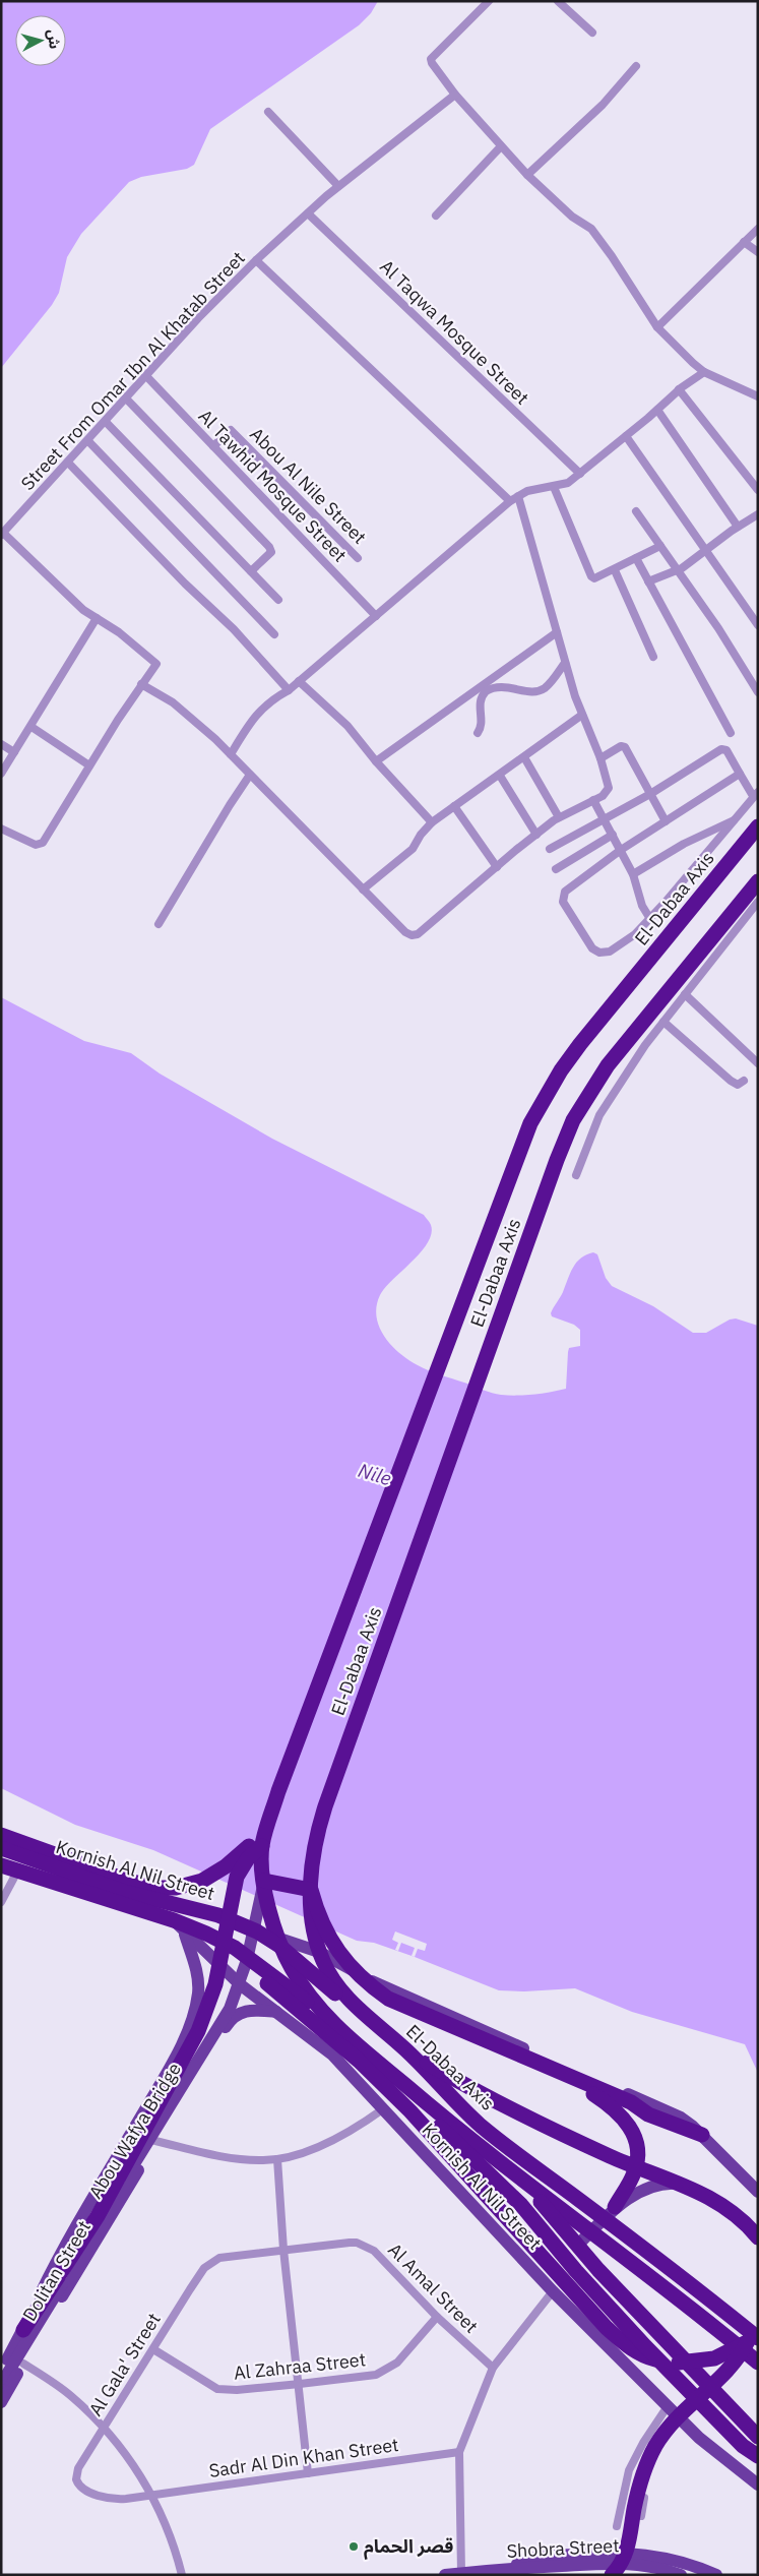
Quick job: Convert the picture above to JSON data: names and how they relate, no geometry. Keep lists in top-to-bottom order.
{
  "streets": {
    "highway": ["El-Dabaa Axis", "Kornish Al Nil Street"],
    "main road": ["Abou Wafya Bridge", "Dolitan Street", "Shobra Street"],
    "street": [
      "Al Taqwa Mosque Street",
      "Street From Omar Ibn Al Khatab Street",
      "Al Tawhid Mosque Street",
      "Abou Al Nile Street",
      "Al Amal Street",
      "Al Gala' Street",
      "Al Zahraa Street",
      "Sadr Al Din Khan Street"
    ]
  },
  "crossings": [
    ["Al Taqwa Mosque Street", "Street From Omar Ibn Al Khatab Street"],
    ["Street From Omar Ibn Al Khatab Street", "Al Tawhid Mosque Street"],
    ["Al Tawhid Mosque Street", "Abou Al Nile Street"],
    ["Kornish Al Nil Street", "Dolitan Street"],
    ["Al Amal Street", "Al Gala' Street"],
    ["Al Amal Street", "Al Zahraa Street"],
    ["Al Gala' Street", "Al Zahraa Street"],
    ["Al Gala' Street", "Sadr Al Din Khan Street"]
  ],
  "water": ["Nile"],
  "places": ["قصر الحمام"],
  "north": "right"
}
